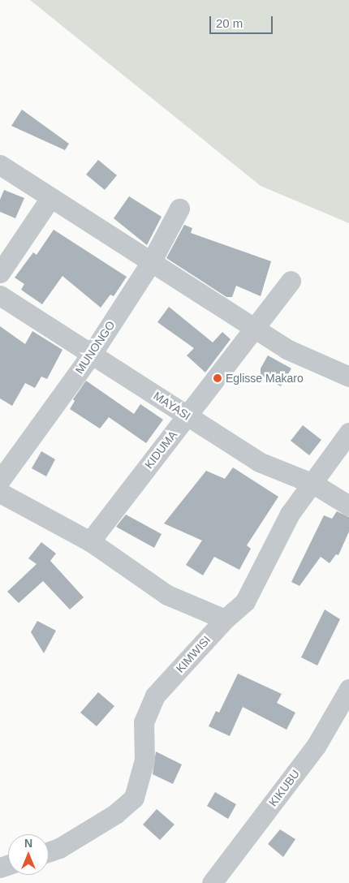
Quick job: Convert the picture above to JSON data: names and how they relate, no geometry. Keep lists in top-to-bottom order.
{
  "streets": {
    "street": [
      "MUNONGO",
      "MAYASI",
      "KIDUMA",
      "KIMWISI",
      "KIKUBU"
    ]
  },
  "crossings": [
    ["MUNONGO", "MAYASI"],
    ["MAYASI", "KIDUMA"],
    ["MAYASI", "KIMWISI"]
  ],
  "places": ["Eglisse Makaro"],
  "scale_bar": "20 m",
  "north": "top"
}
